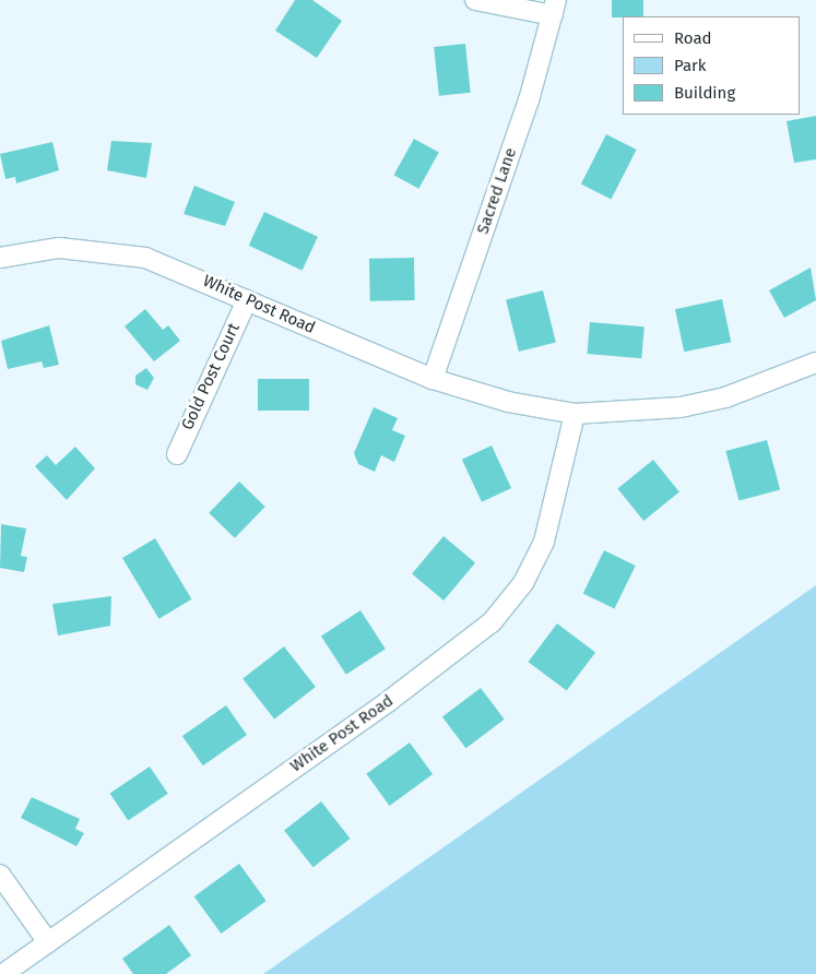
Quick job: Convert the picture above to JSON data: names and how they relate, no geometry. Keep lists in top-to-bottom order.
{
  "streets": {
    "street": ["Sacred Lane", "White Post Road", "Gold Post Court"]
  },
  "crossings": [
    ["Sacred Lane", "White Post Road"],
    ["White Post Road", "Gold Post Court"]
  ],
  "legend": ["Road", "Park", "Building"]
}
